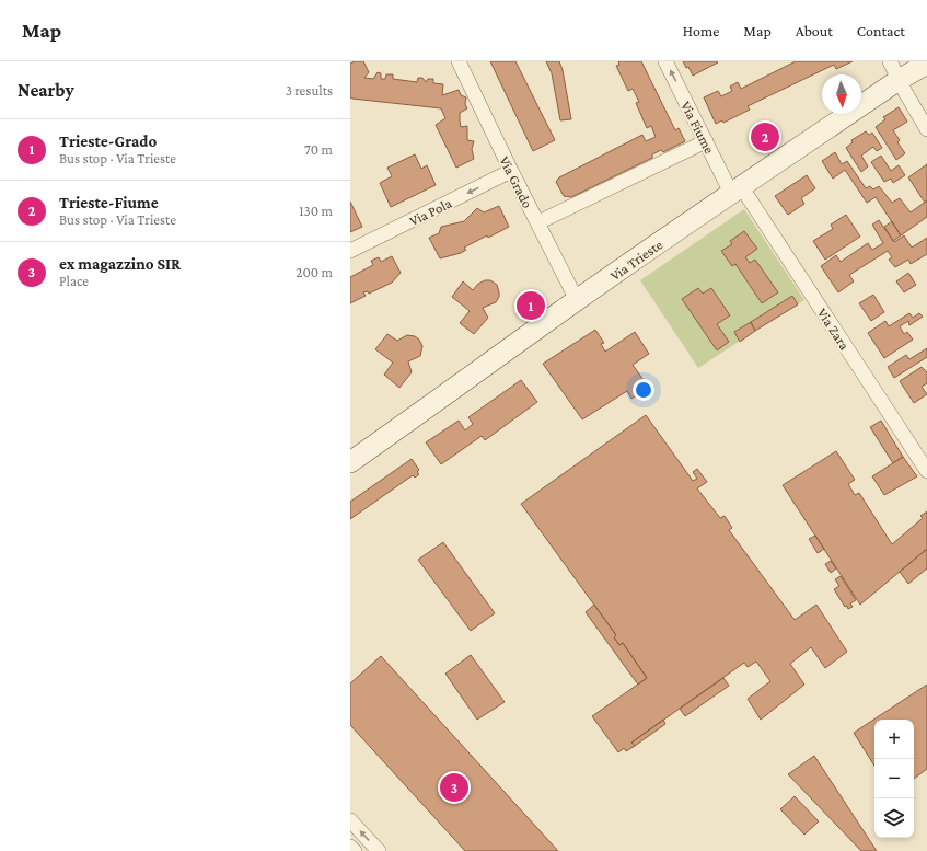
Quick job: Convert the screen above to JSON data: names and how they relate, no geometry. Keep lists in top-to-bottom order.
{
  "streets": {
    "street": [
      "Via Fiume",
      "Via Grado",
      "Via Pola",
      "Via Trieste",
      "Via Zara"
    ]
  },
  "crossings": [
    ["Via Fiume", "Via Trieste"],
    ["Via Fiume", "Via Zara"],
    ["Via Grado", "Via Pola"],
    ["Via Grado", "Via Trieste"],
    ["Via Trieste", "Via Zara"]
  ],
  "one_way": ["Via Fiume", "Via Pola"],
  "north": "bottom",
  "page": {
    "header": "Map",
    "nav": [
      "Home",
      "Map",
      "About",
      "Contact"
    ],
    "heading": ["Nearby", "3 results"],
    "list": [
      {
        "mark": "1",
        "name": "Trieste-Grado",
        "note": "Bus stop · Via Trieste",
        "value": "70 m"
      },
      {
        "mark": "2",
        "name": "Trieste-Fiume",
        "note": "Bus stop · Via Trieste",
        "value": "130 m"
      },
      {
        "mark": "3",
        "name": "ex magazzino SIR",
        "note": "Place",
        "value": "200 m"
      }
    ],
    "pins": ["2", "1", "3"],
    "map_buttons": ["+", "−"]
  }
}
